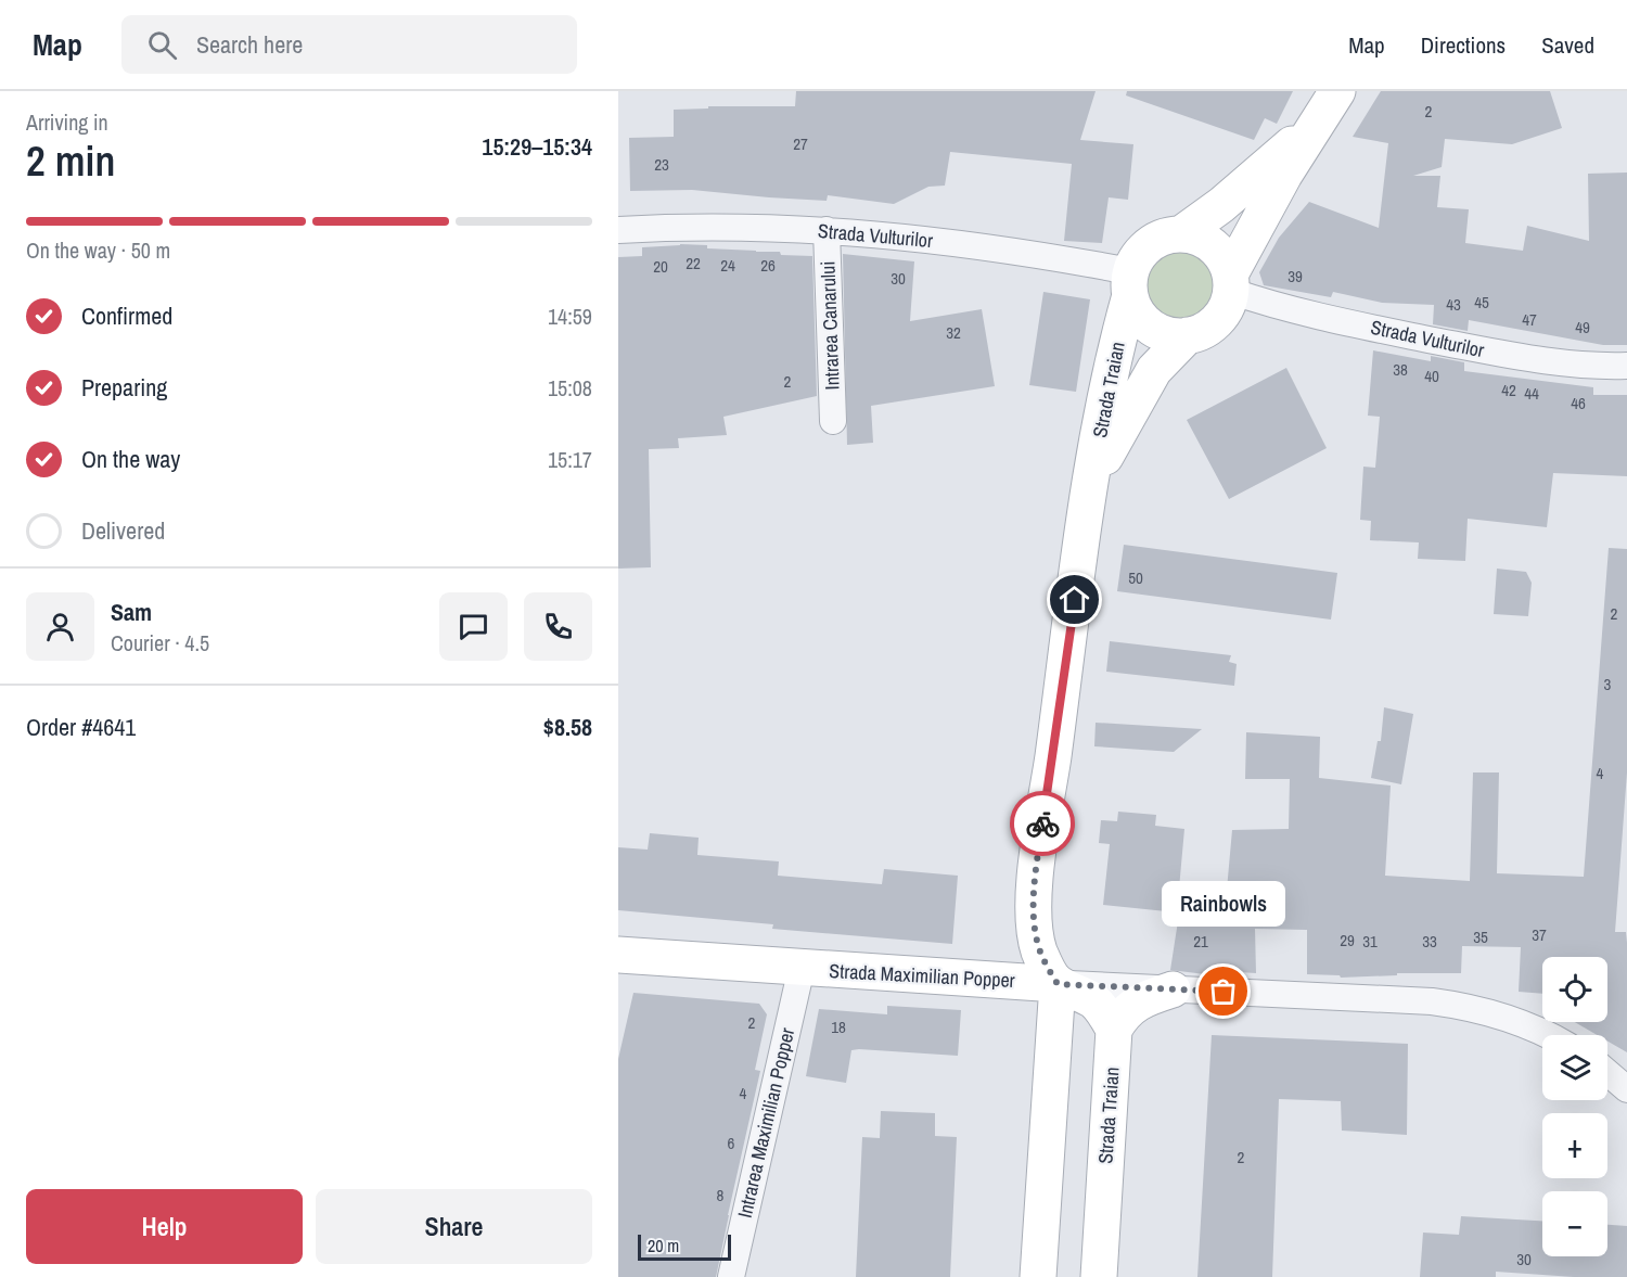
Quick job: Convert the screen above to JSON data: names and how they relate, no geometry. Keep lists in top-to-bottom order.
{
  "streets": {
    "street": [
      "Strada Vulturilor",
      "Intrarea Canarului",
      "Strada Traian",
      "Strada Maximilian Popper",
      "Intrarea Maximilian Popper"
    ]
  },
  "crossings": [
    ["Strada Vulturilor", "Intrarea Canarului"],
    ["Strada Vulturilor", "Strada Traian"],
    ["Strada Traian", "Strada Maximilian Popper"],
    ["Strada Maximilian Popper", "Intrarea Maximilian Popper"]
  ],
  "places": ["Rainbowls"],
  "house_numbers": [
    "2",
    "27",
    "23",
    "22",
    "24",
    "26",
    "20",
    "39",
    "30",
    "45",
    "43",
    "47",
    "49",
    "32",
    "38",
    "40",
    "2",
    "42",
    "44",
    "46",
    "50",
    "2",
    "3",
    "4",
    "37",
    "35",
    "29",
    "21",
    "31",
    "33",
    "2",
    "18",
    "4",
    "6",
    "2",
    "8",
    "30"
  ],
  "scale_bar": "20 m",
  "page": {
    "header": "Map",
    "search": "Search here",
    "nav": ["Map", "Directions", "Saved"],
    "heading": ["2 min", "Arriving in", "15:29–15:34"],
    "panel": [
      "Sam",
      "Courier · 4.5",
      "Order #4641",
      "$8.58"
    ],
    "bar": "On the way · 50 m",
    "list": [
      ["Confirmed", "14:59"],
      ["Preparing", "15:08"],
      ["On the way", "15:17"],
      "Delivered"
    ],
    "bubble": "Rainbowls",
    "map_buttons": ["+", "−"],
    "buttons": ["Help", "Share"],
    "scale": "20 m"
  }
}
